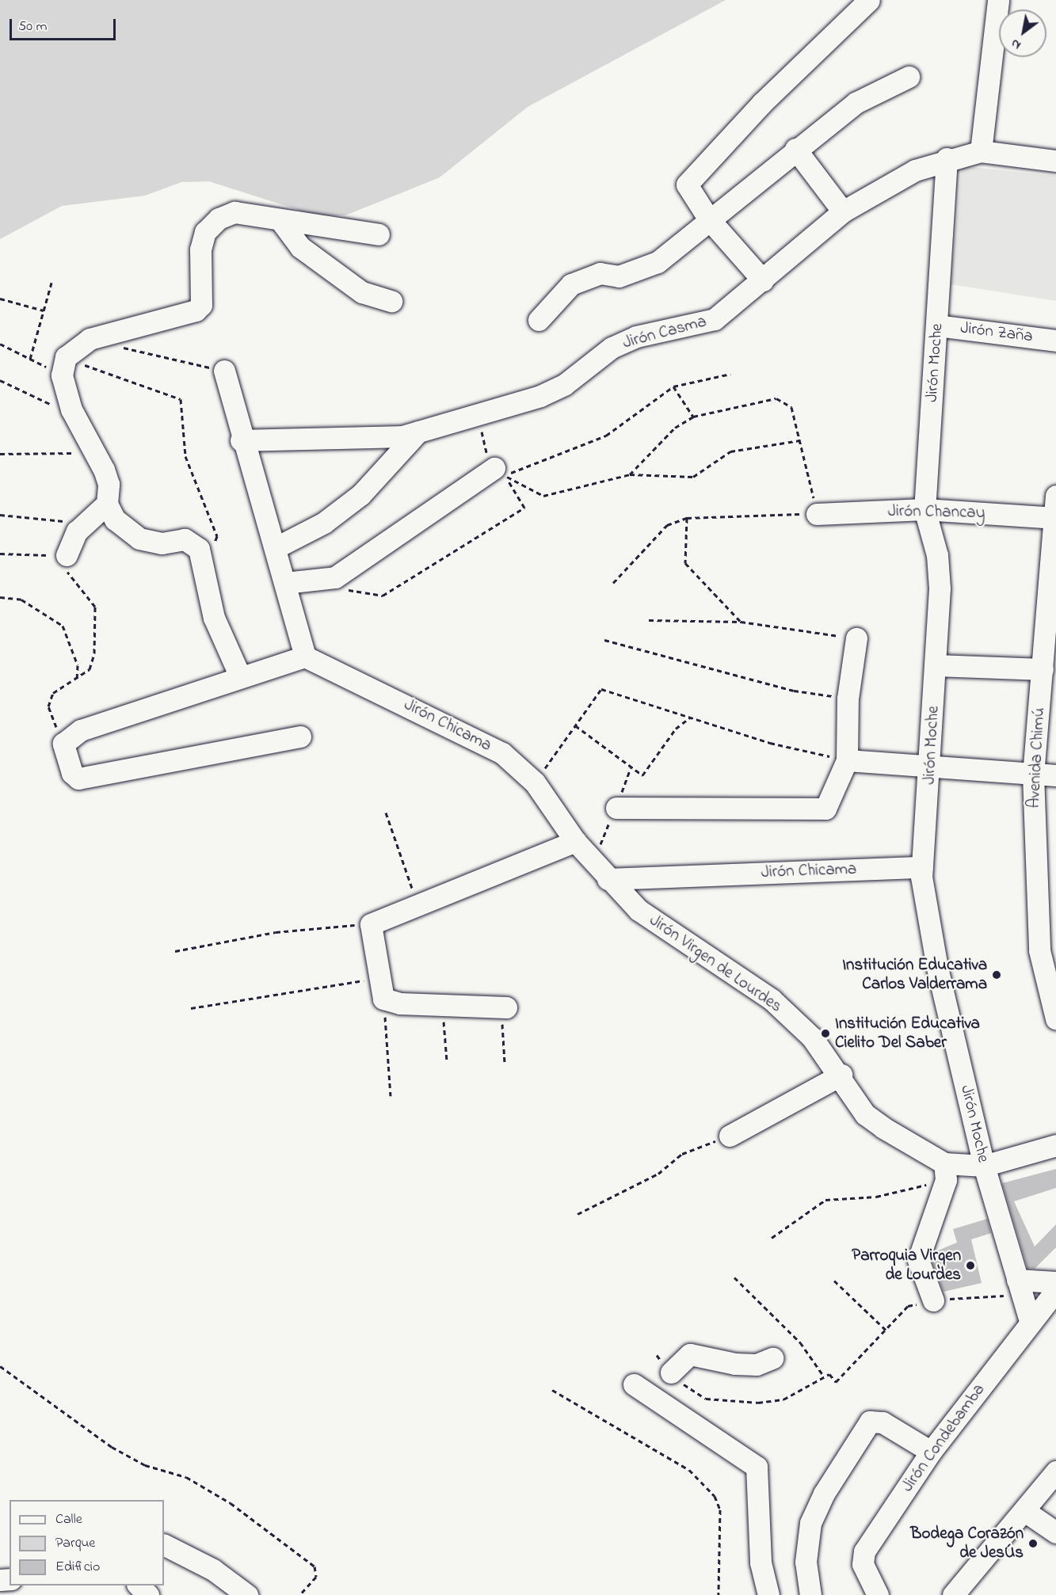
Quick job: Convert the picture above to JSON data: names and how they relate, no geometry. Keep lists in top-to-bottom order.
{
  "streets": {
    "street": [
      "Jirón Casma",
      "Jirón Zaña",
      "Jirón Moche",
      "Jirón Chancay",
      "Jirón Chicama",
      "Avenida Chimú",
      "Jirón Virgen de Lourdes",
      "Jirón Condebamba"
    ]
  },
  "crossings": [
    ["Jirón Casma", "Jirón Moche"],
    ["Jirón Zaña", "Jirón Moche"],
    ["Jirón Moche", "Jirón Chancay"],
    ["Jirón Moche", "Jirón Chicama"],
    ["Jirón Moche", "Jirón Virgen de Lourdes"],
    ["Jirón Moche", "Jirón Condebamba"],
    ["Jirón Chancay", "Avenida Chimú"],
    ["Jirón Chicama", "Jirón Virgen de Lourdes"]
  ],
  "places": [
    "Institución Educativa Carlos Valderrama",
    "Institución Educativa Cielito Del Saber",
    "Parroquia Virgen de Lourdes",
    "Bodega Corazón de JesÚs"
  ],
  "legend": ["Calle", "Parque", "Edificio"],
  "scale_bar": "50 m",
  "north": "bottom left"
}
